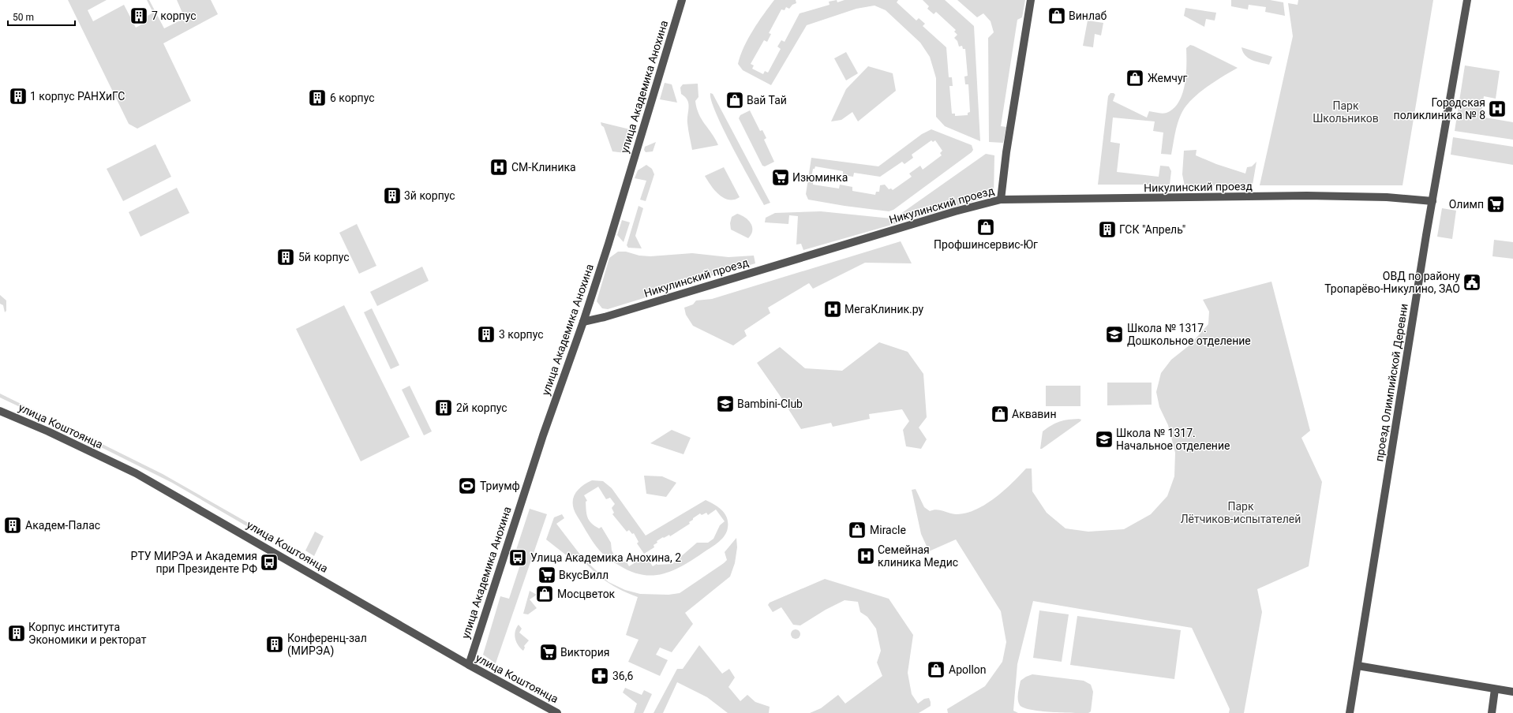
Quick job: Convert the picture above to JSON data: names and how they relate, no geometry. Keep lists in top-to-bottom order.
{
  "streets": {
    "street": [
      "улица Академика Анохина",
      "Никулинский проезд",
      "проезд Олимпийской Деревни",
      "улица Коштоянца"
    ]
  },
  "crossings": [
    ["улица Академика Анохина", "Никулинский проезд"],
    ["улица Академика Анохина", "улица Коштоянца"],
    ["Никулинский проезд", "проезд Олимпийской Деревни"]
  ],
  "parks": ["Парк Школьников", "Парк Лётчиков-испытателей"],
  "places": {
    "building": [
      "7 корпус",
      "1 корпус РАНХиГС",
      "6 корпус",
      "3й корпус",
      "ГСК \"Апрель\"",
      "5й корпус",
      "3 корпус",
      "2й корпус",
      "Академ-Палас",
      "Корпус института Экономики и ректорат",
      "Конференц-зал (МИРЭА)"
    ],
    "shop": [
      "Винлаб",
      "Жемчуг",
      "Вай Тай",
      "Профшинсервис-Юг",
      "Аквавин",
      "Miracle",
      "Мосцветок",
      "Apollon"
    ],
    "hospital": [
      "Городская поликлиника № 8",
      "СМ-Клиника",
      "МегаКлиник.ру",
      "Семейная клиника Медис"
    ],
    "supermarket": [
      "Изюминка",
      "Олимп",
      "ВкусВилл",
      "Виктория"
    ],
    "public building": ["ОВД по району Тропарёво-Никулино, ЗАО"],
    "school or university": ["Школа № 1317. Дошкольное отделение", "Bambini-Club", "Школа № 1317. Начальное отделение"],
    "sports": ["Триумф"],
    "bus stop": ["Улица Академика Анохина, 2", "РТУ МИРЭА и Академия при Президенте РФ"],
    "pharmacy": ["36,6"]
  },
  "scale_bar": "50 m"
}
